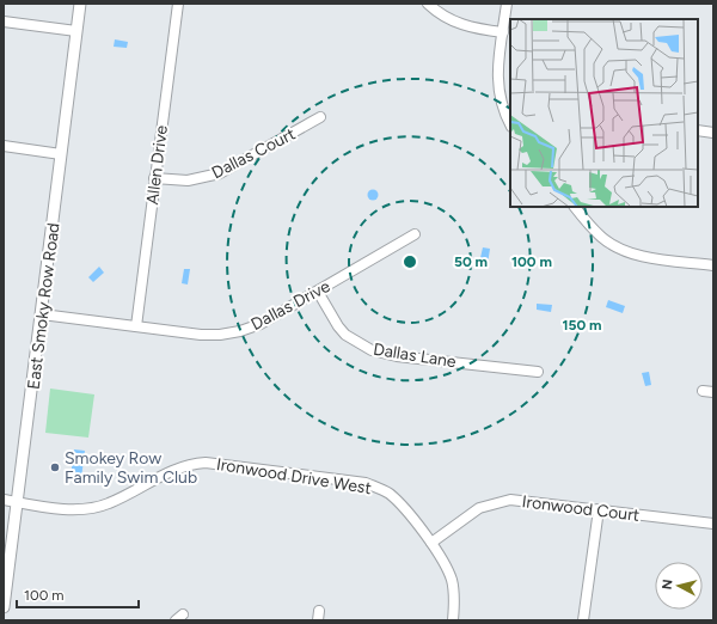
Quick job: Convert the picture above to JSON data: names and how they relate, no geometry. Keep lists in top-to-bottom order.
{
  "streets": {
    "street": [
      "Dallas Court",
      "Allen Drive",
      "Dallas Drive",
      "East Smoky Row Road",
      "Dallas Lane",
      "Ironwood Drive West",
      "Ironwood Court"
    ]
  },
  "crossings": [
    ["Dallas Court", "Allen Drive"],
    ["Allen Drive", "Dallas Drive"],
    ["Dallas Drive", "East Smoky Row Road"],
    ["Dallas Drive", "Dallas Lane"],
    ["East Smoky Row Road", "Ironwood Drive West"],
    ["Ironwood Drive West", "Ironwood Court"]
  ],
  "places": ["Smokey Row Family Swim Club"],
  "scale_bar": "100 m",
  "north": "left",
  "rings": ["50 m", "100 m", "150 m"]
}
